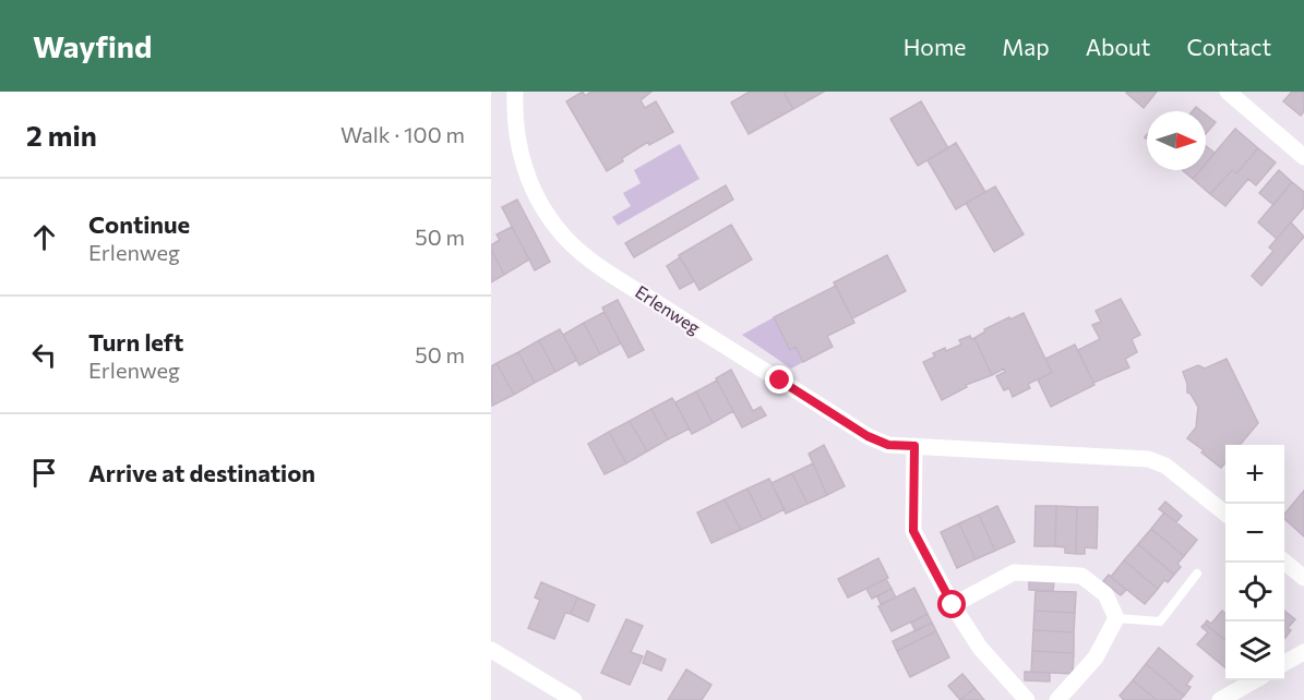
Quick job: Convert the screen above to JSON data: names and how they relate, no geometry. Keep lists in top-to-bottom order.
{
  "streets": {
    "street": ["Erlenweg"]
  },
  "north": "right",
  "page": {
    "header": "Wayfind",
    "nav": [
      "Home",
      "Map",
      "About",
      "Contact"
    ],
    "heading": ["2 min", "Walk · 100 m"],
    "list": [
      ["Continue", "Erlenweg", "50 m"],
      ["Turn left", "Erlenweg", "50 m"],
      "Arrive at destination"
    ],
    "map_buttons": ["+", "−"]
  }
}
